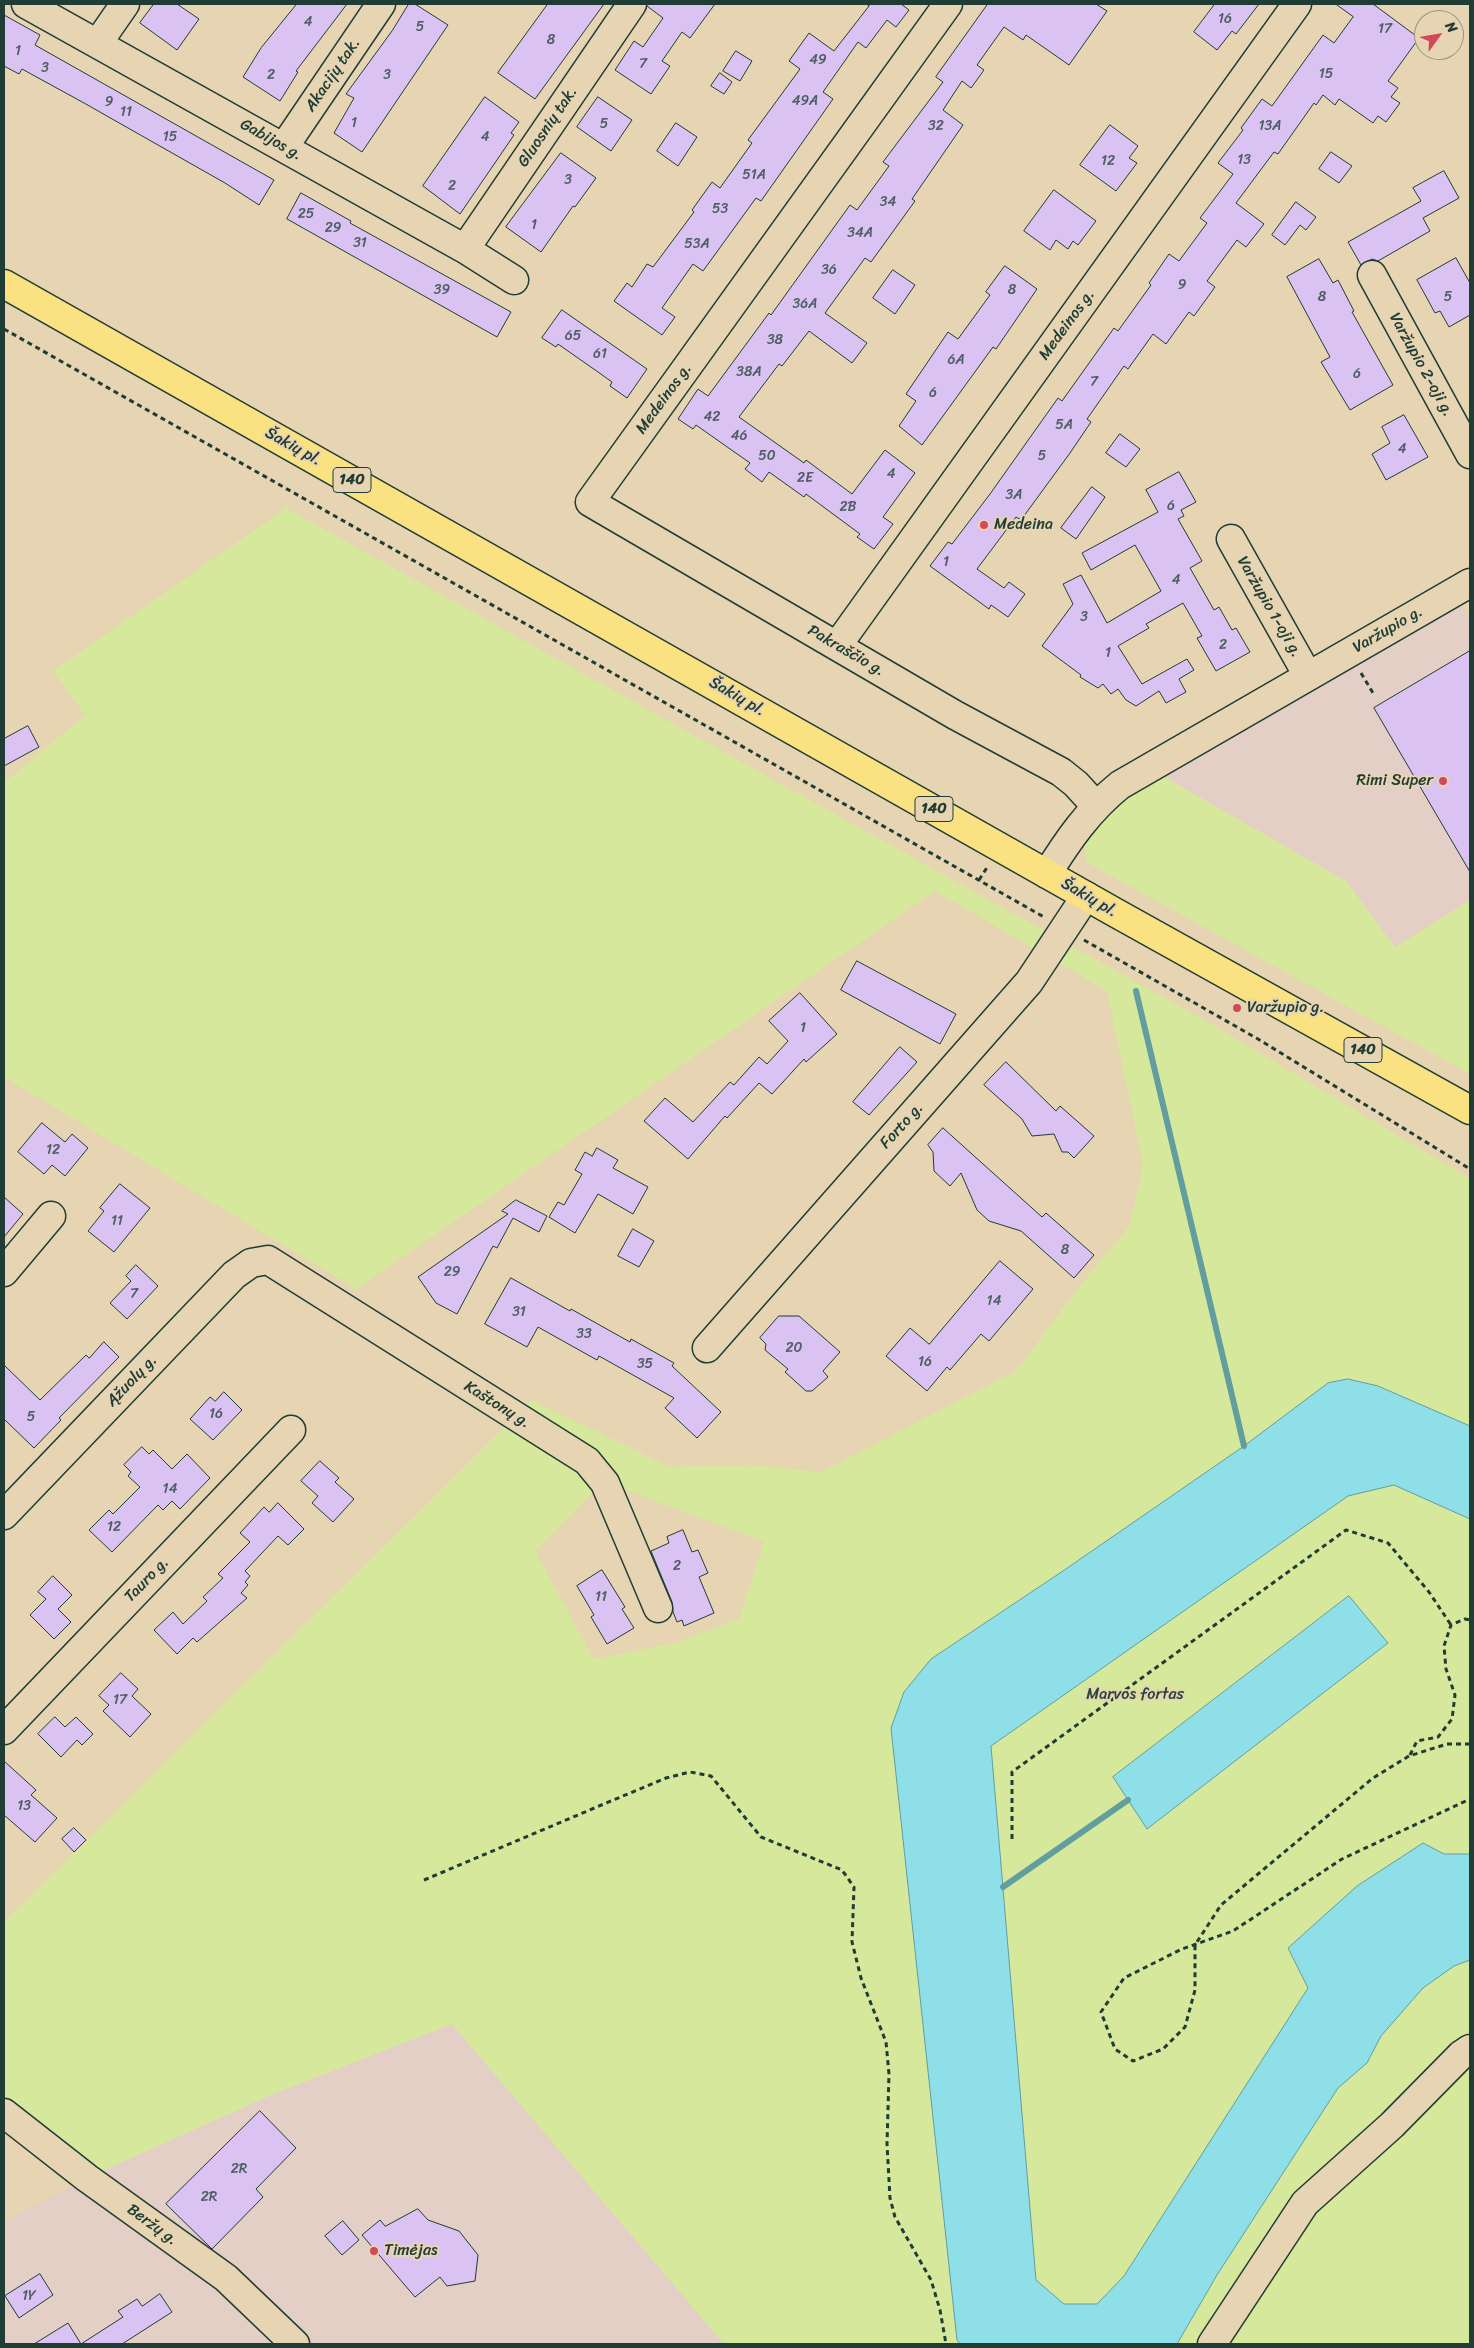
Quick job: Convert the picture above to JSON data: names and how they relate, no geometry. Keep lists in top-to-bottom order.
{
  "streets": {
    "main road": ["Šakių pl.", "140"],
    "street": [
      "Akacijų tak.",
      "Gluosnių tak.",
      "Gabijos g.",
      "Medeinos g.",
      "Varžupio 2-oji g.",
      "Varžupio 1-oji g.",
      "Varžupio g.",
      "Pakraščio g.",
      "Forto g.",
      "Ąžuolų g.",
      "Kaštonų g.",
      "Tauro g.",
      "Beržų g."
    ]
  },
  "crossings": [
    ["Akacijų tak.", "Gabijos g."],
    ["Gluosnių tak.", "Gabijos g."],
    ["Medeinos g.", "Pakraščio g."],
    ["Šakių pl.", "Varžupio g."],
    ["Šakių pl.", "Forto g."],
    ["Varžupio 1-oji g.", "Varžupio g."],
    ["Varžupio g.", "Pakraščio g."],
    ["Ąžuolų g.", "Kaštonų g."]
  ],
  "parks": ["Marvos fortas"],
  "places": [
    "Medeina",
    "Rimi Super",
    "Varžupio g.",
    "Timėjas"
  ],
  "house_numbers": [
    "16",
    "4",
    "5",
    "17",
    "8",
    "1",
    "49",
    "7",
    "3",
    "15",
    "2",
    "3",
    "49A",
    "9",
    "11",
    "1",
    "5",
    "32",
    "13A",
    "15",
    "4",
    "13",
    "12",
    "51A",
    "3",
    "2",
    "34",
    "53",
    "25",
    "1",
    "29",
    "34A",
    "31",
    "53A",
    "36",
    "9",
    "39",
    "8",
    "8",
    "5",
    "36A",
    "65",
    "38",
    "61",
    "6A",
    "38A",
    "6",
    "7",
    "6",
    "42",
    "5A",
    "46",
    "4",
    "50",
    "5",
    "4",
    "2E",
    "3A",
    "6",
    "2B",
    "1",
    "4",
    "3",
    "2",
    "1",
    "1",
    "12",
    "11",
    "8",
    "29",
    "7",
    "14",
    "31",
    "33",
    "20",
    "16",
    "35",
    "16",
    "5",
    "14",
    "12",
    "2",
    "11",
    "17",
    "13",
    "2R",
    "2R",
    "1Y"
  ],
  "north": "top right"
}
